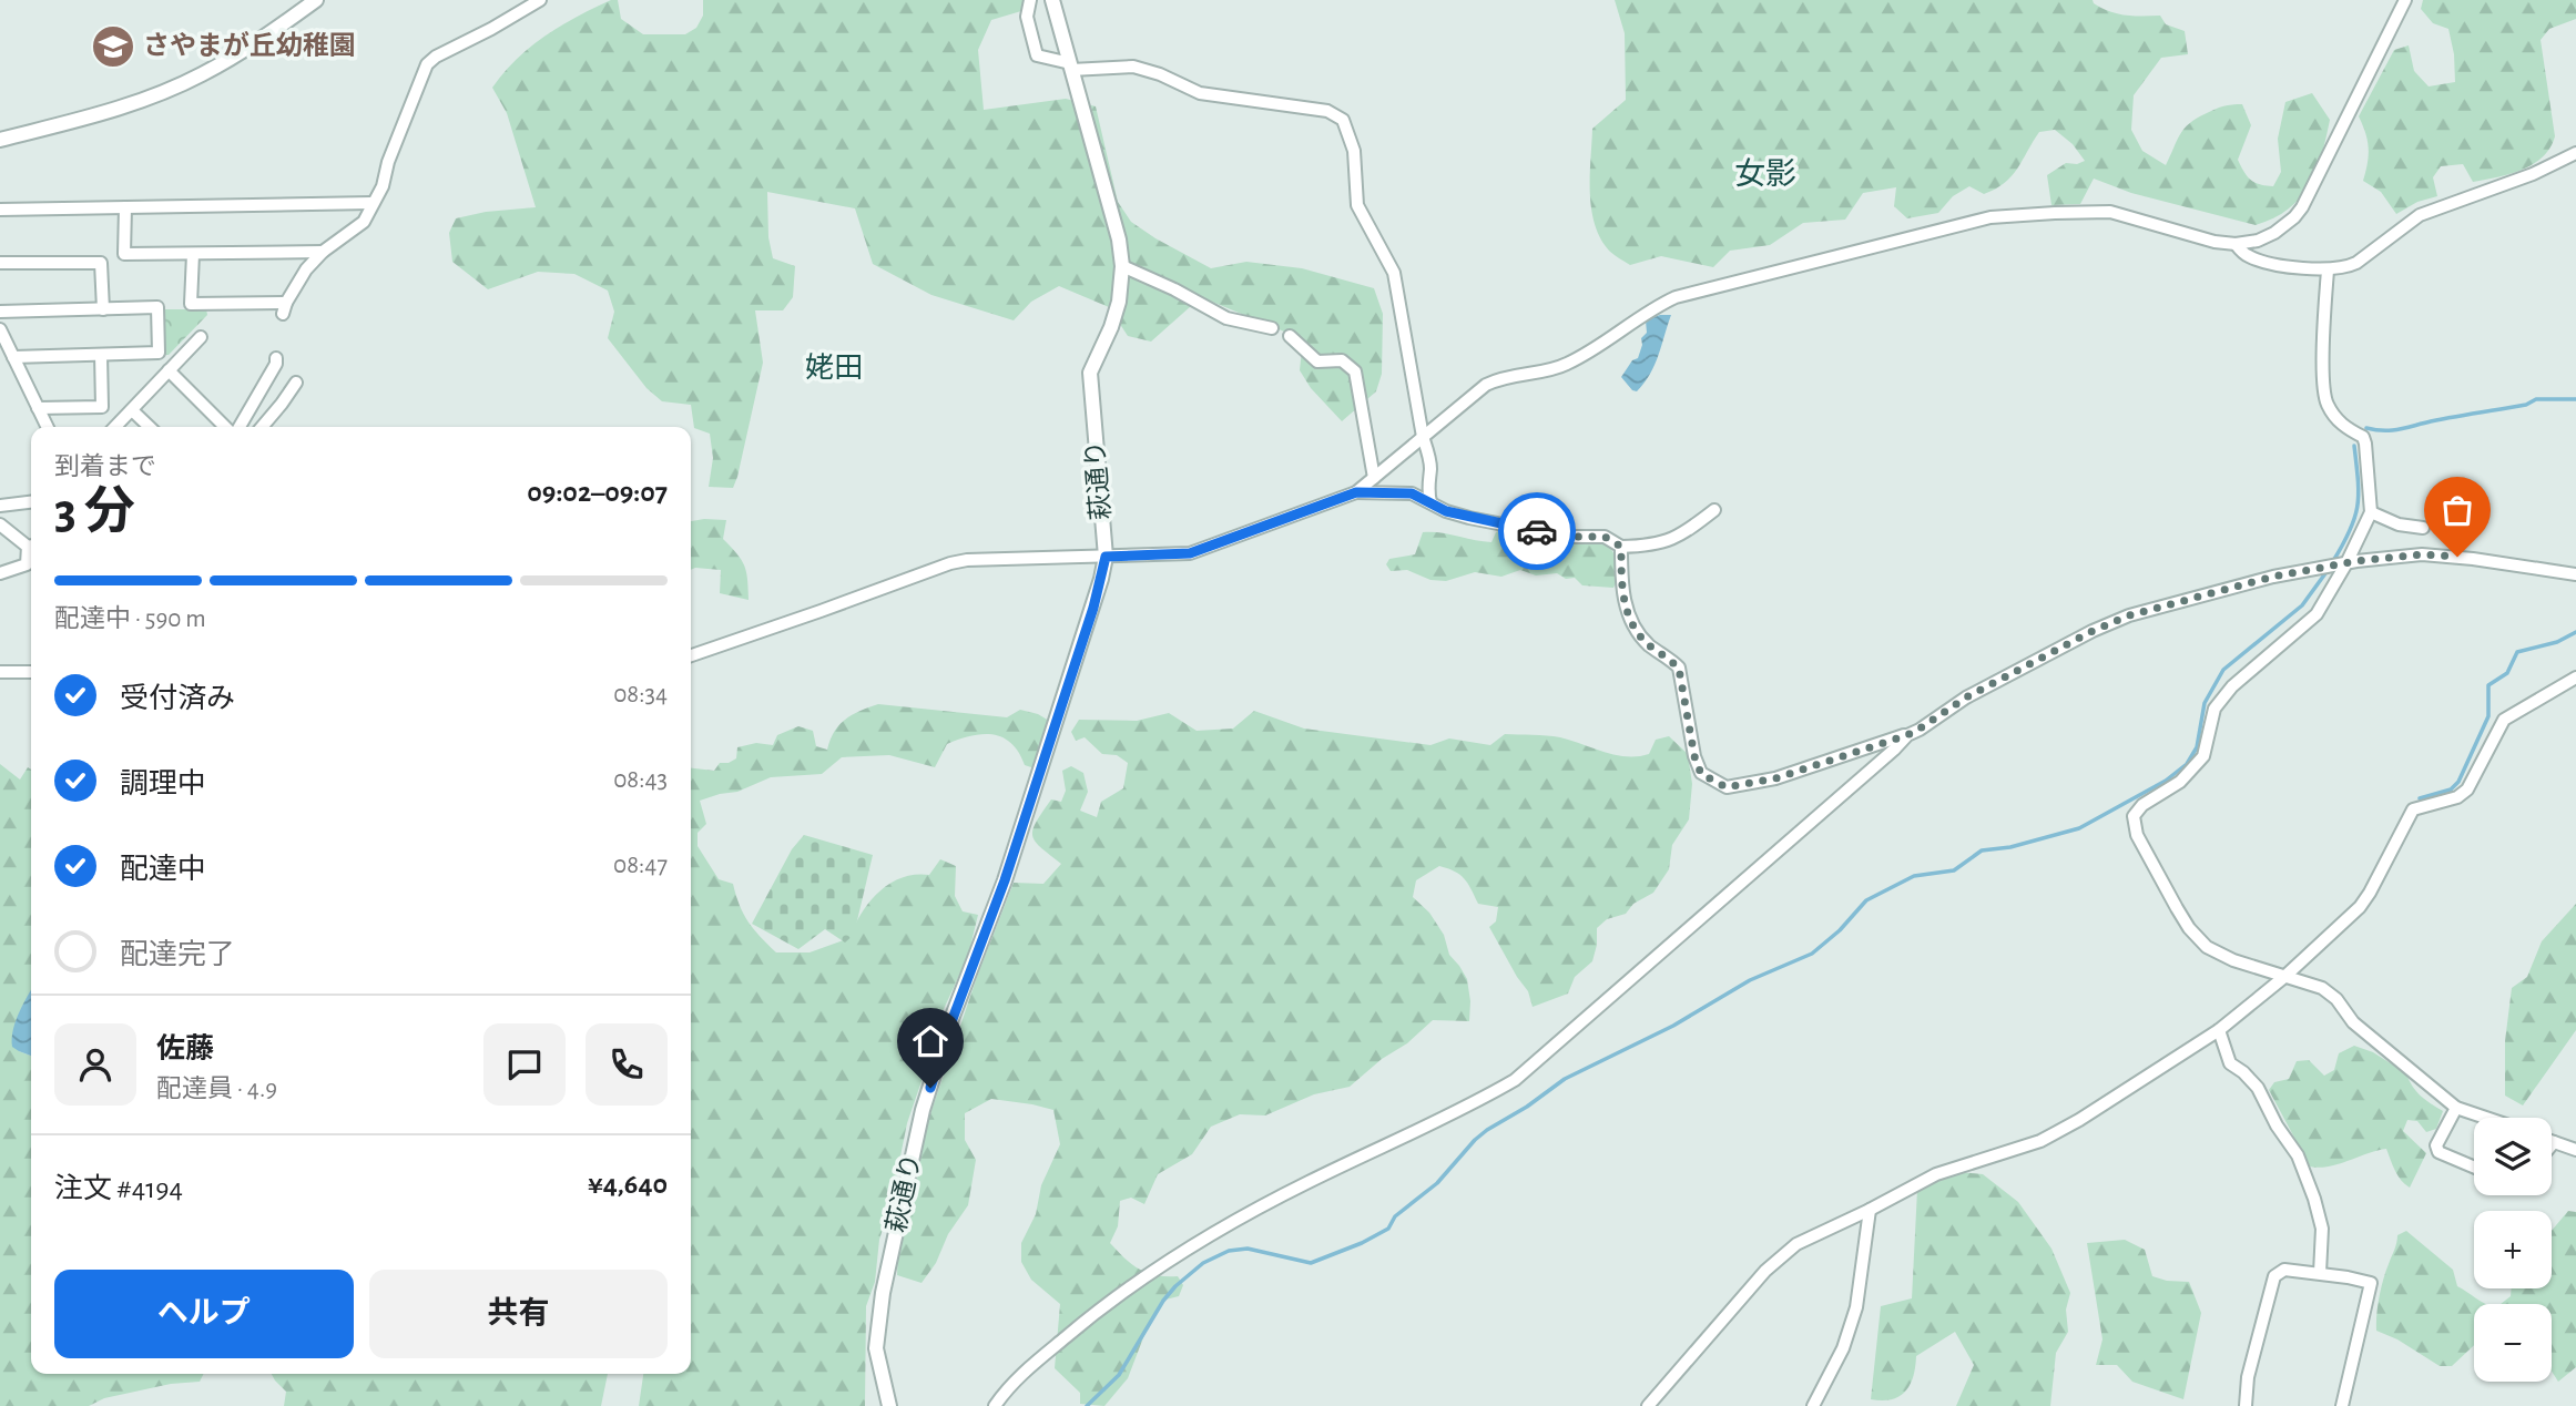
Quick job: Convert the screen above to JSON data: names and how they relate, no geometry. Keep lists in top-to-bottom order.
{
  "streets": {
    "street": ["萩通り"]
  },
  "districts": ["女影", "姥田"],
  "places": {
    "school or university": ["さやまが丘幼稚園"]
  },
  "page": {
    "heading": ["3 分", "到着まで", "09:02–09:07"],
    "panel": [
      "佐藤",
      "配達員 · 4.9",
      "注文 #4194",
      "¥4,640"
    ],
    "bar": "配達中 · 590 m",
    "list": [
      ["受付済み", "08:34"],
      ["調理中", "08:43"],
      ["配達中", "08:47"],
      "配達完了"
    ],
    "map_buttons": ["+", "−"],
    "buttons": ["ヘルプ", "共有"]
  }
}
